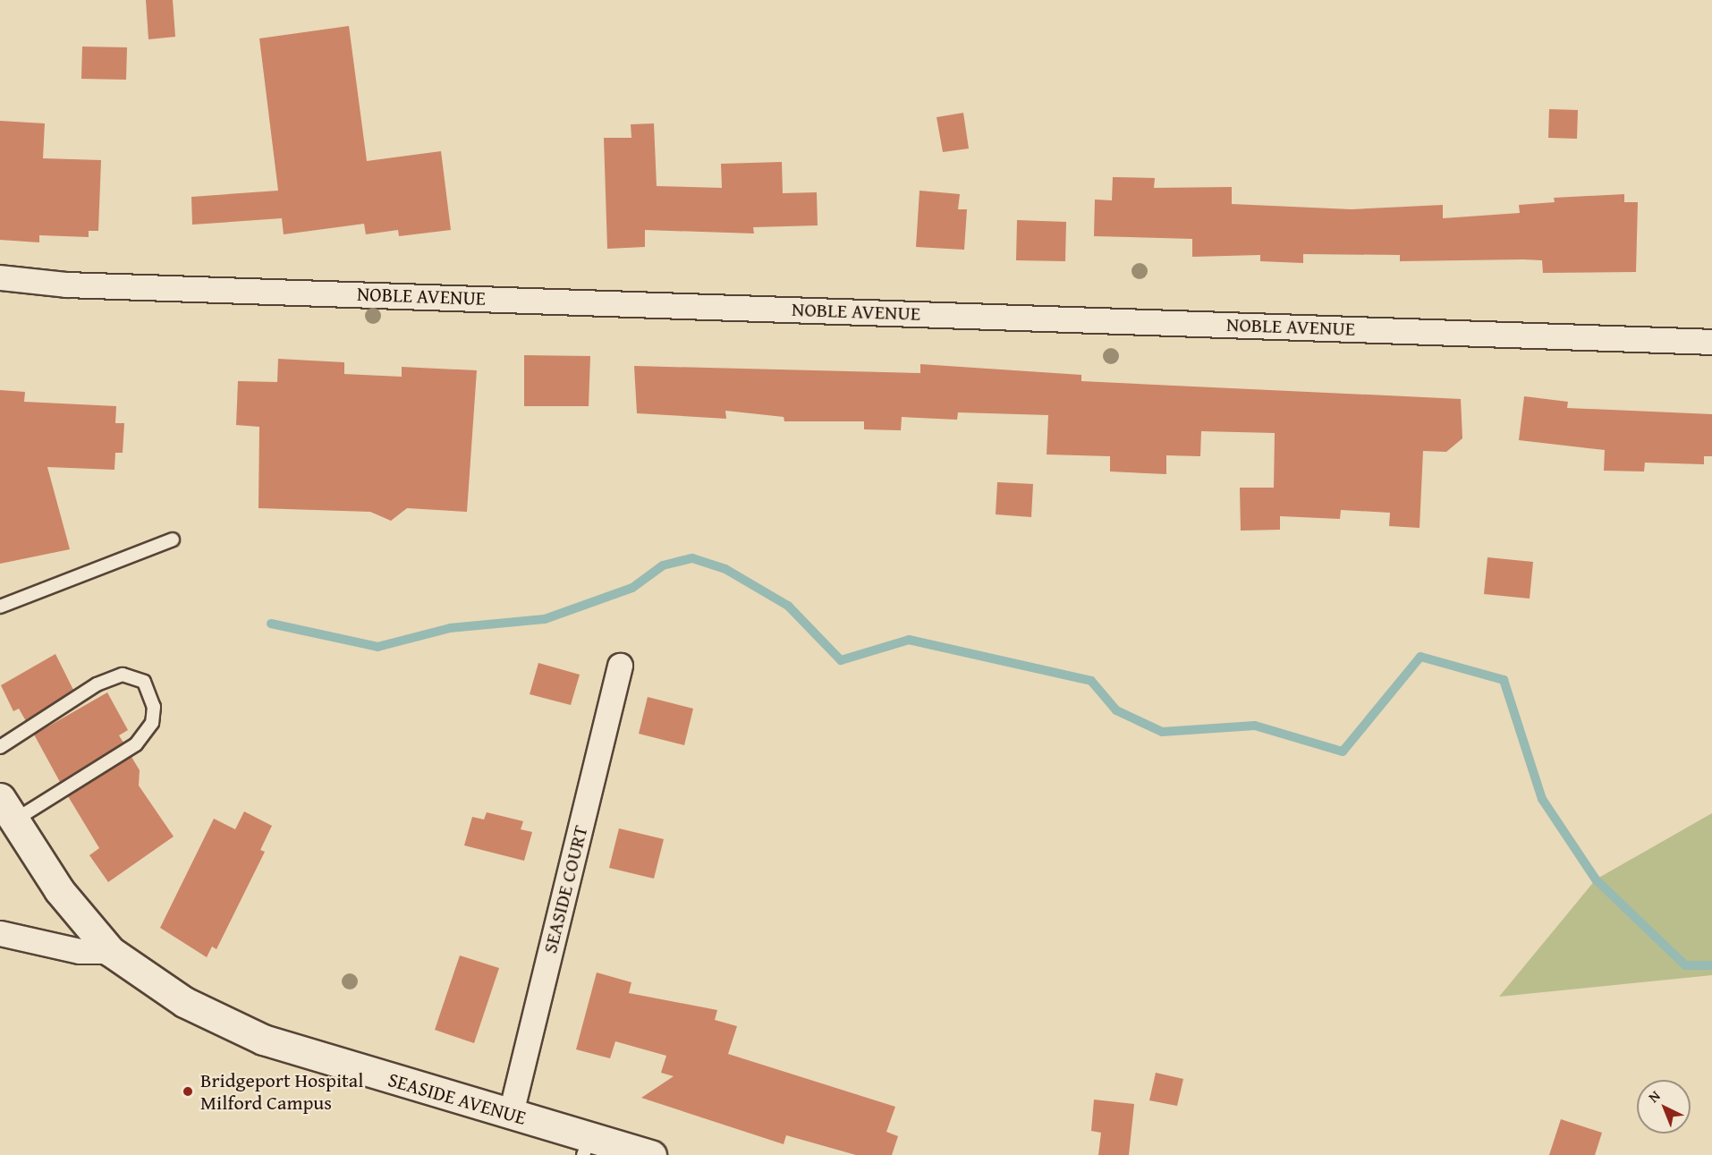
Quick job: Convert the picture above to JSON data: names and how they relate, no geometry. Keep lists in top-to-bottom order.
{
  "streets": {
    "main road": ["SEASIDE AVENUE"],
    "street": ["NOBLE AVENUE", "SEASIDE COURT"]
  },
  "crossings": [
    ["SEASIDE COURT", "SEASIDE AVENUE"]
  ],
  "places": ["Bridgeport Hospital Milford Campus"],
  "north": "top left"
}
